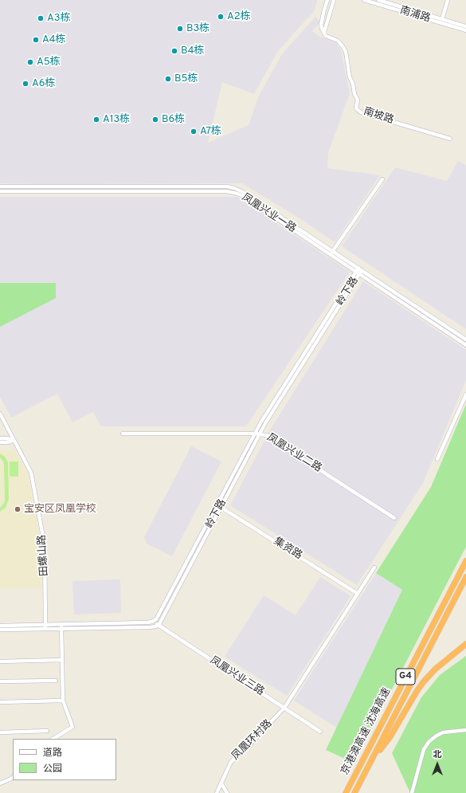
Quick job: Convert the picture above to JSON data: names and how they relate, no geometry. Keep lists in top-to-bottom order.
{
  "streets": {
    "highway": ["G4", "京港澳高速 沈海高速"],
    "street": [
      "南浦路",
      "南坡路",
      "凤凰兴业一路",
      "岭下路",
      "凤凰兴业二路",
      "集资路",
      "田螺山路",
      "凤凰兴业三路",
      "凤凰环村路"
    ]
  },
  "crossings": [
    ["凤凰兴业一路", "岭下路"],
    ["岭下路", "凤凰兴业二路"],
    ["岭下路", "集资路"],
    ["岭下路", "凤凰兴业三路"],
    ["集资路", "凤凰环村路"],
    ["凤凰兴业三路", "凤凰环村路"]
  ],
  "places": [
    "A2栋",
    "A3栋",
    "B3栋",
    "A4栋",
    "B4栋",
    "A5栋",
    "B5栋",
    "A6栋",
    "A13栋",
    "B6栋",
    "A7栋",
    "宝安区凤凰学校"
  ],
  "legend": ["道路", "公园"],
  "north": "top"
}
